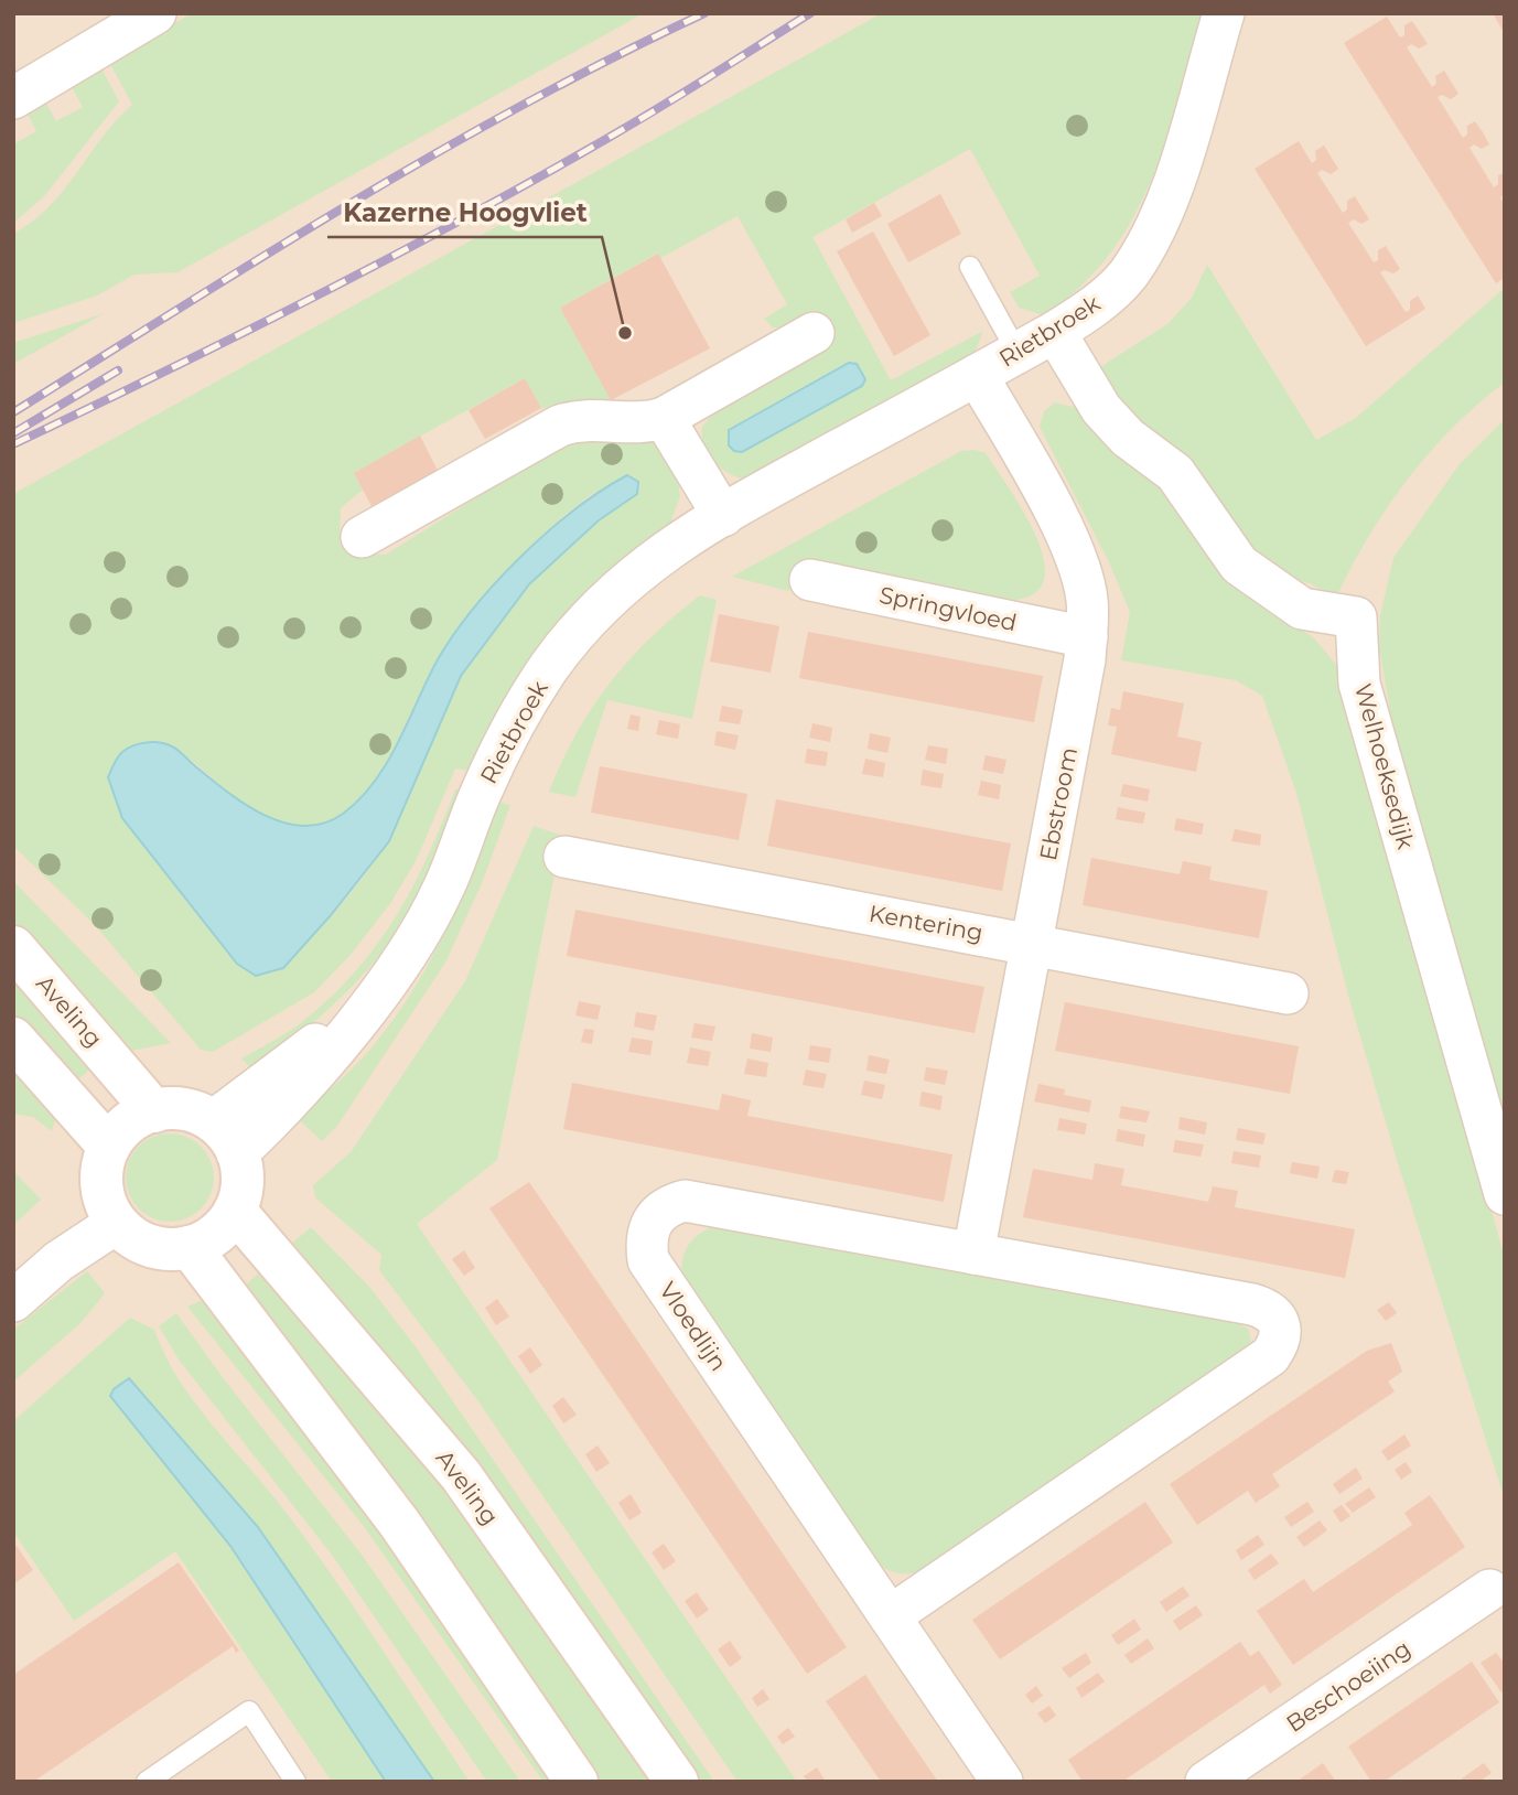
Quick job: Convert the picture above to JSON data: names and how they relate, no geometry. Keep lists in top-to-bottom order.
{
  "streets": {
    "main road": ["Aveling"],
    "street": [
      "Rietbroek",
      "Springvloed",
      "Welhoeksedijk",
      "Ebstroom",
      "Kentering",
      "Vloedlijn",
      "Beschoeiing"
    ]
  },
  "crossings": [
    ["Rietbroek", "Welhoeksedijk"],
    ["Rietbroek", "Ebstroom"],
    ["Rietbroek", "Aveling"],
    ["Springvloed", "Ebstroom"],
    ["Ebstroom", "Kentering"],
    ["Ebstroom", "Vloedlijn"]
  ],
  "places": ["Kazerne Hoogvliet"]
}
